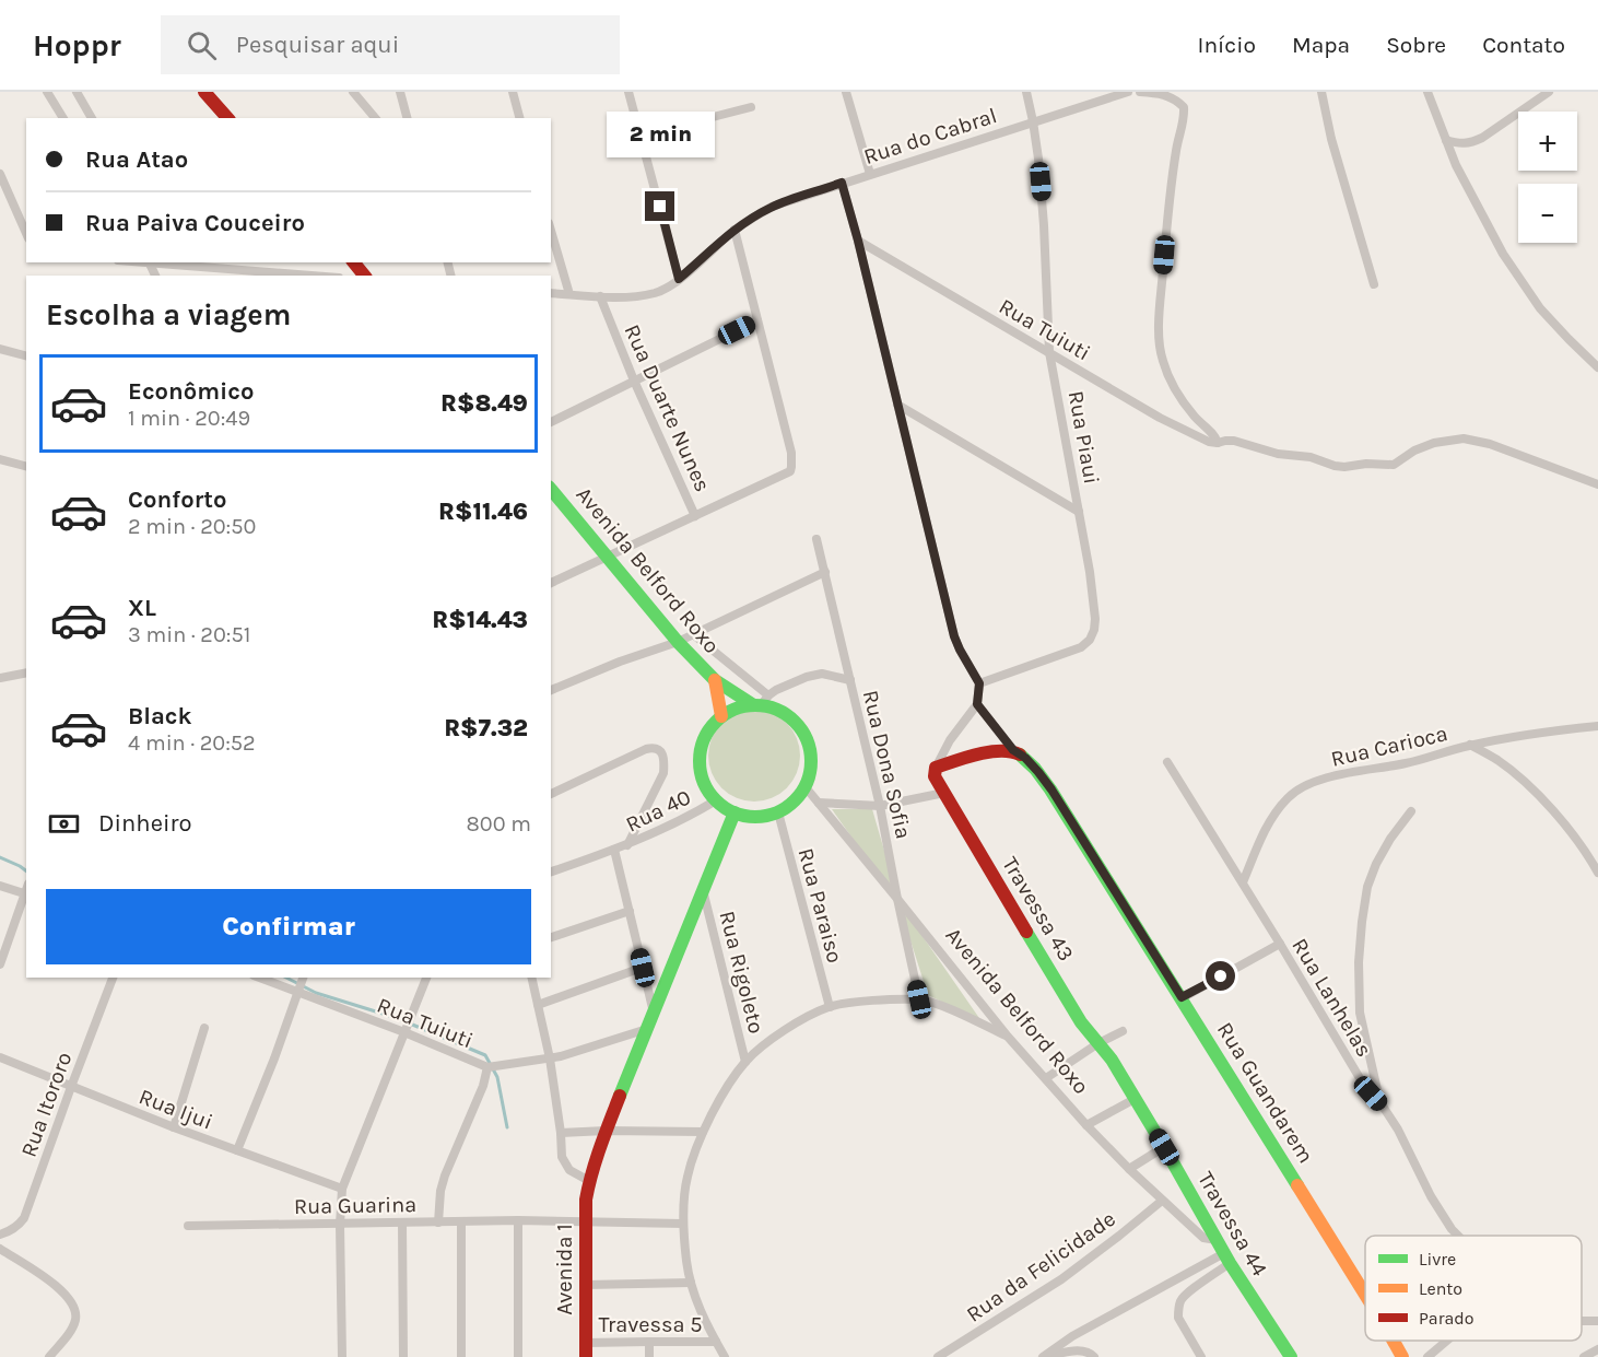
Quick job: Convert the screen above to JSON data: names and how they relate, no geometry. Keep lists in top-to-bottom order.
{
  "streets": {
    "street": [
      "Rua do Cabral",
      "Rua Tuiuti",
      "Rua Duarte Nunes",
      "Rua Piaui",
      "Avenida Belford Roxo",
      "Rua Carioca",
      "Rua Dona Sofia",
      "Rua 40",
      "Rua Paraiso",
      "Travessa 43",
      "Rua Rigoleto",
      "Rua Lanhelas",
      "Rua Guandarem",
      "Rua Itororo",
      "Rua Ijui",
      "Rua Guarina",
      "Travessa 44",
      "Rua da Felicidade",
      "Avenida 1",
      "Travessa 5"
    ]
  },
  "crossings": [
    ["Rua do Cabral", "Rua Duarte Nunes"],
    ["Rua do Cabral", "Rua Piaui"],
    ["Rua Tuiuti", "Rua Piaui"],
    ["Rua Tuiuti", "Rua Guarina"],
    ["Rua Duarte Nunes", "Avenida Belford Roxo"],
    ["Avenida Belford Roxo", "Rua Dona Sofia"],
    ["Avenida Belford Roxo", "Rua 40"],
    ["Avenida Belford Roxo", "Rua Paraiso"],
    ["Avenida Belford Roxo", "Travessa 44"],
    ["Avenida Belford Roxo", "Rua da Felicidade"],
    ["Avenida Belford Roxo", "Avenida 1"],
    ["Rua Carioca", "Rua Lanhelas"],
    ["Rua 40", "Rua Paraiso"],
    ["Rua 40", "Avenida 1"],
    ["Rua Paraiso", "Avenida 1"],
    ["Travessa 43", "Travessa 44"],
    ["Rua Rigoleto", "Avenida 1"],
    ["Rua Itororo", "Rua Ijui"],
    ["Avenida 1", "Travessa 5"]
  ],
  "legend": ["Livre", "Lento", "Parado"],
  "page": {
    "header": "Hoppr",
    "search": "Pesquisar aqui",
    "nav": [
      "Início",
      "Mapa",
      "Sobre",
      "Contato"
    ],
    "map_buttons": ["+", "−"],
    "bubble": "2 min",
    "banner": ["Rua Atao", "Rua Paiva Couceiro"],
    "heading": "Escolha a viagem",
    "list": [
      {
        "name": "Econômico",
        "note": "1 min · 20:49",
        "value": "R$8.49"
      },
      {
        "name": "Conforto",
        "note": "2 min · 20:50",
        "value": "R$11.46"
      },
      {
        "name": "XL",
        "note": "3 min · 20:51",
        "value": "R$14.43"
      },
      {
        "name": "Black",
        "note": "4 min · 20:52",
        "value": "R$7.32"
      }
    ],
    "pay": ["Dinheiro", "800 m"],
    "buttons": "Confirmar"
  }
}
